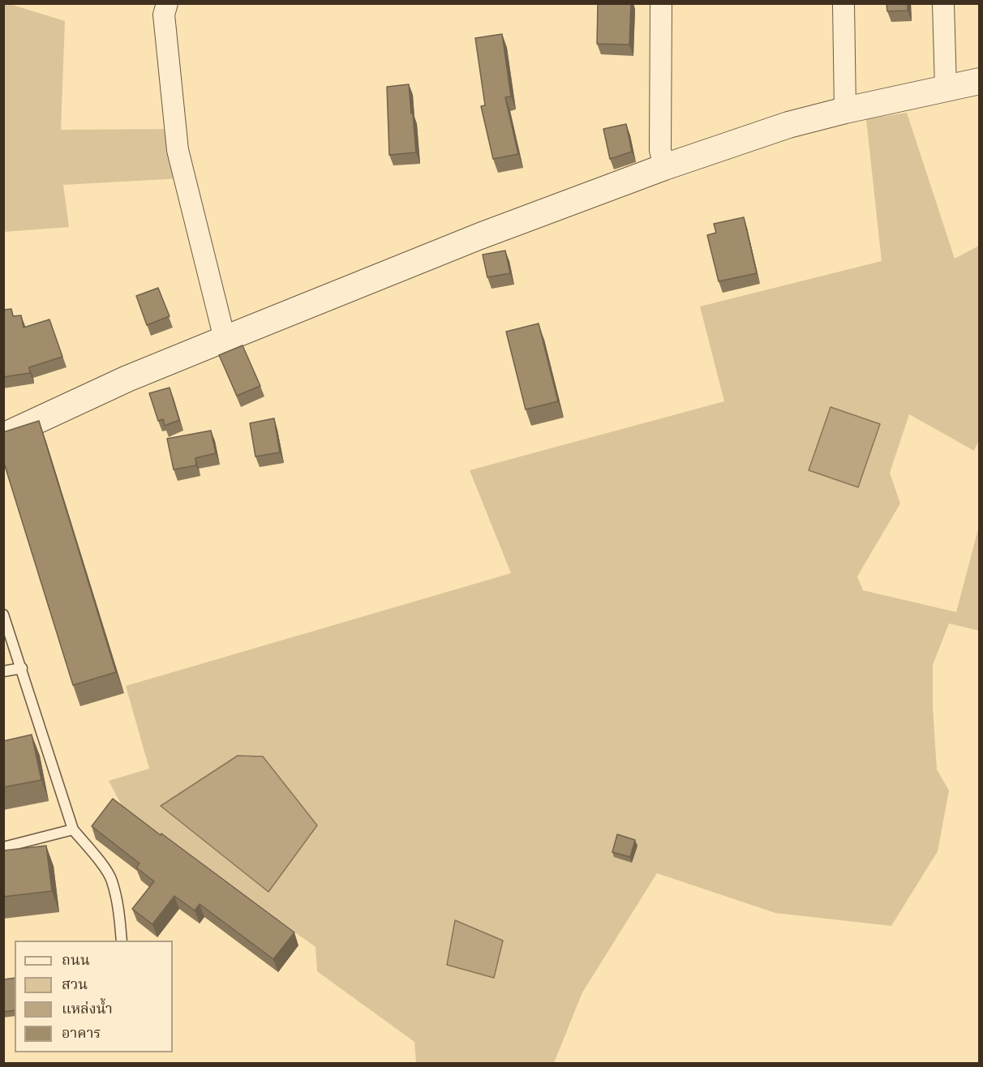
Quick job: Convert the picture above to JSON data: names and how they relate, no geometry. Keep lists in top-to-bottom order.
{
  "legend": [
    "ถนน",
    "สวน",
    "แหล่งน้ำ",
    "อาคาร"
  ]
}
